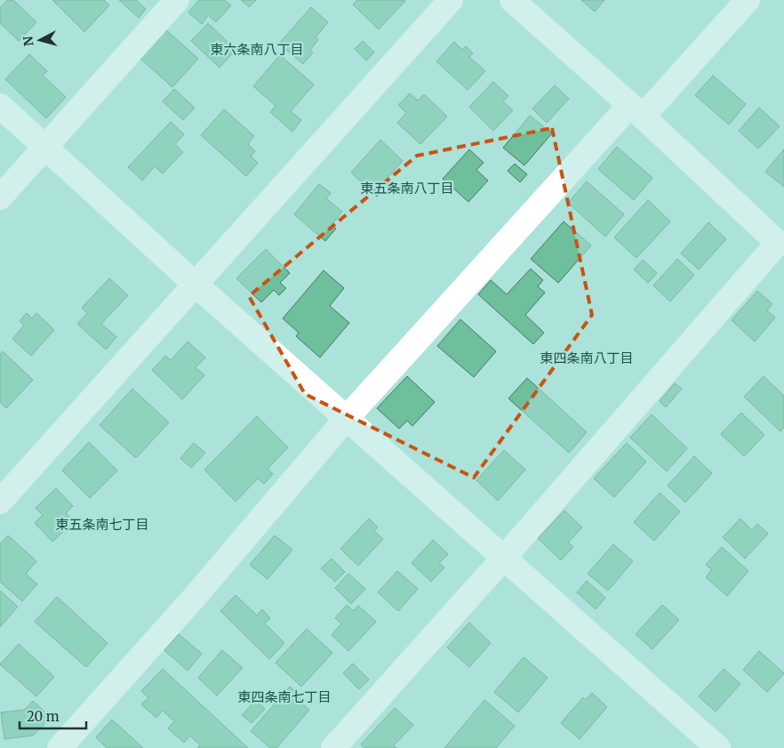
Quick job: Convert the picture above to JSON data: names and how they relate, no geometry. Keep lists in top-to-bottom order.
{
  "districts": [
    "東六条南八丁目",
    "東五条南八丁目",
    "東四条南八丁目",
    "東五条南七丁目",
    "東四条南七丁目"
  ],
  "scale_bar": "20 m",
  "north": "left"
}
